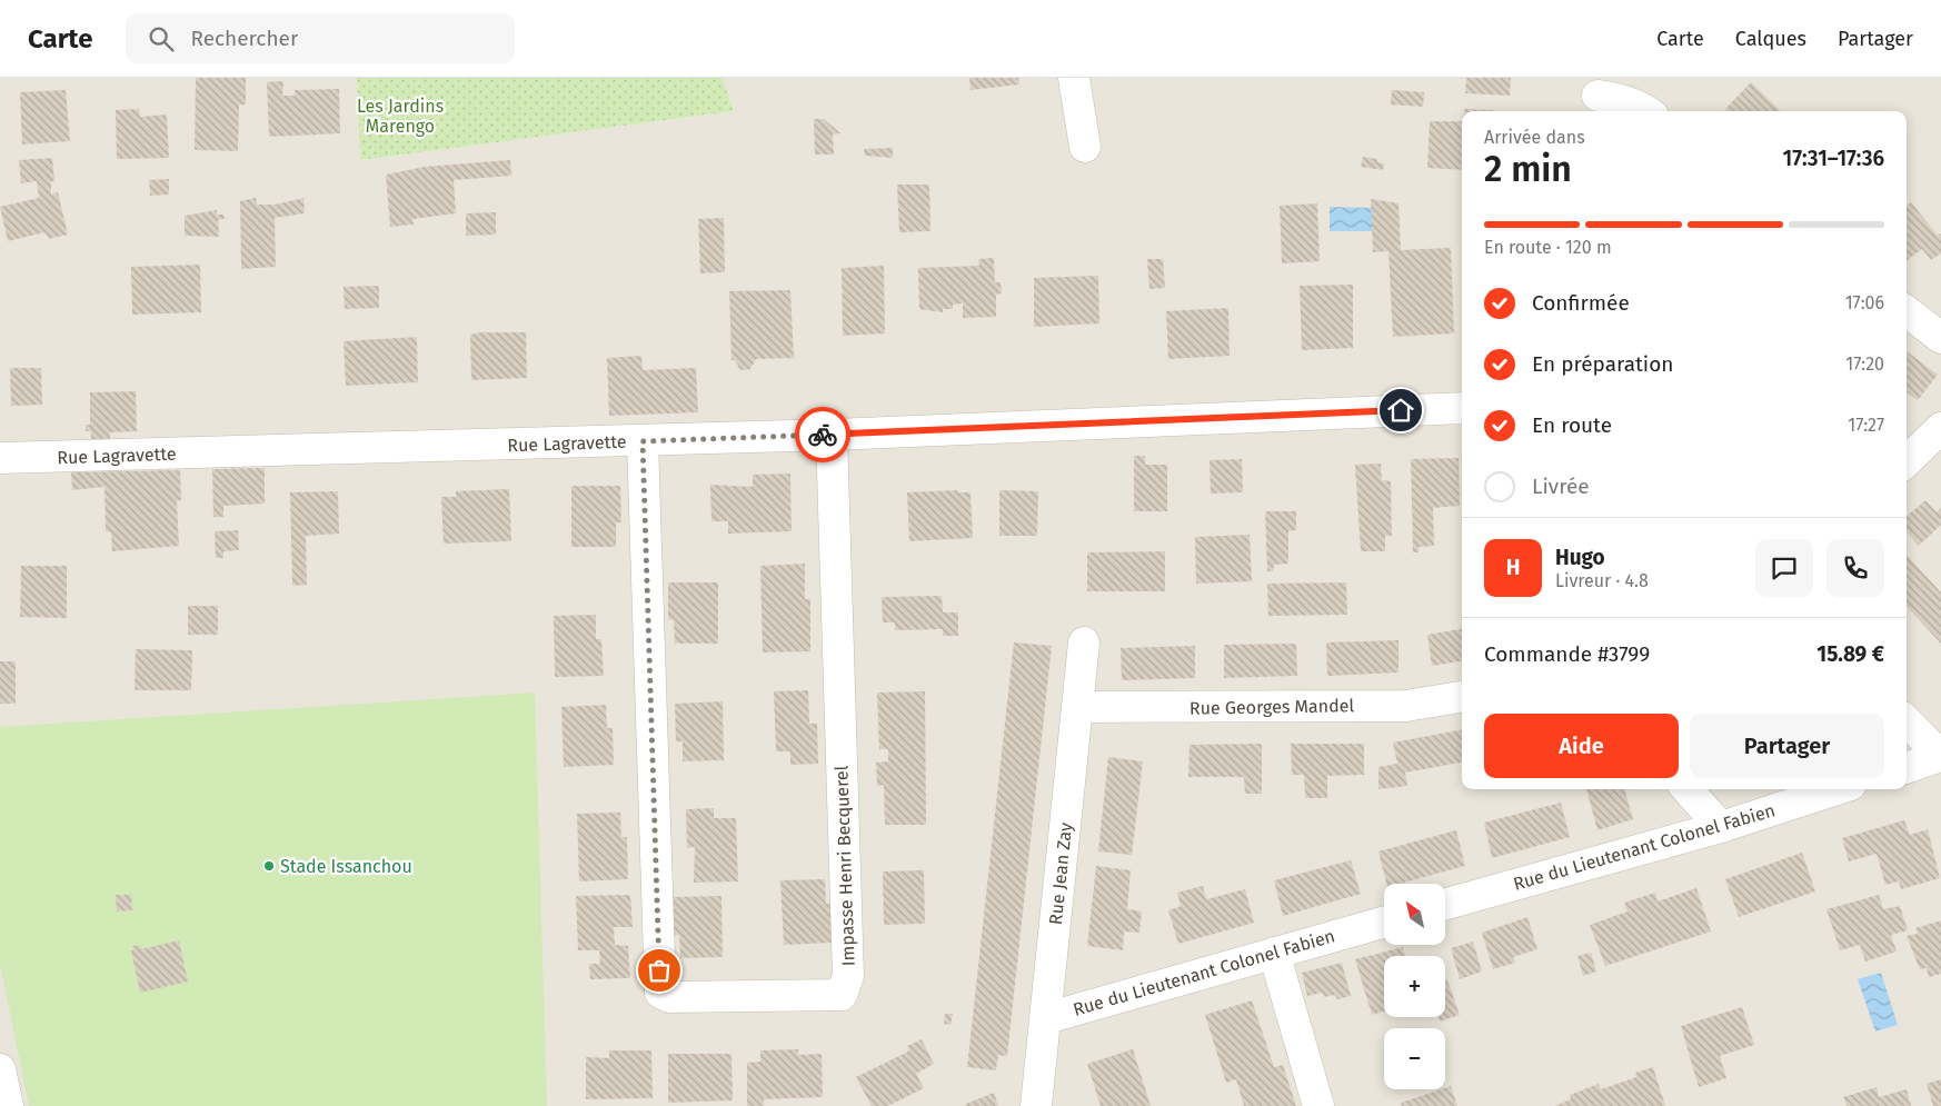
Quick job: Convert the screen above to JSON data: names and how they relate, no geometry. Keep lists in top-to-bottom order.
{
  "streets": {
    "street": [
      "Rue Lagravette",
      "Rue Georges Mandel",
      "Rue du Lieutenant Colonel Fabien",
      "Impasse Henri Becquerel",
      "Rue Jean Zay"
    ]
  },
  "crossings": [
    ["Rue Lagravette", "Impasse Henri Becquerel"],
    ["Rue Georges Mandel", "Rue Jean Zay"],
    ["Rue du Lieutenant Colonel Fabien", "Rue Jean Zay"]
  ],
  "parks": ["Les Jardins Marengo"],
  "places": ["Stade Issanchou"],
  "north": "top left",
  "page": {
    "header": "Carte",
    "search": "Rechercher",
    "nav": ["Carte", "Calques", "Partager"],
    "heading": ["2 min", "Arrivée dans", "17:31–17:36"],
    "panel": [
      "Hugo",
      "Livreur · 4.8",
      "Commande #3799",
      "15.89 €"
    ],
    "bar": "En route · 120 m",
    "list": [
      ["Confirmée", "17:06"],
      ["En préparation", "17:20"],
      ["En route", "17:27"],
      "Livrée"
    ],
    "round": "H",
    "buttons": ["Aide", "Partager"],
    "map_buttons": ["+", "−"]
  }
}
